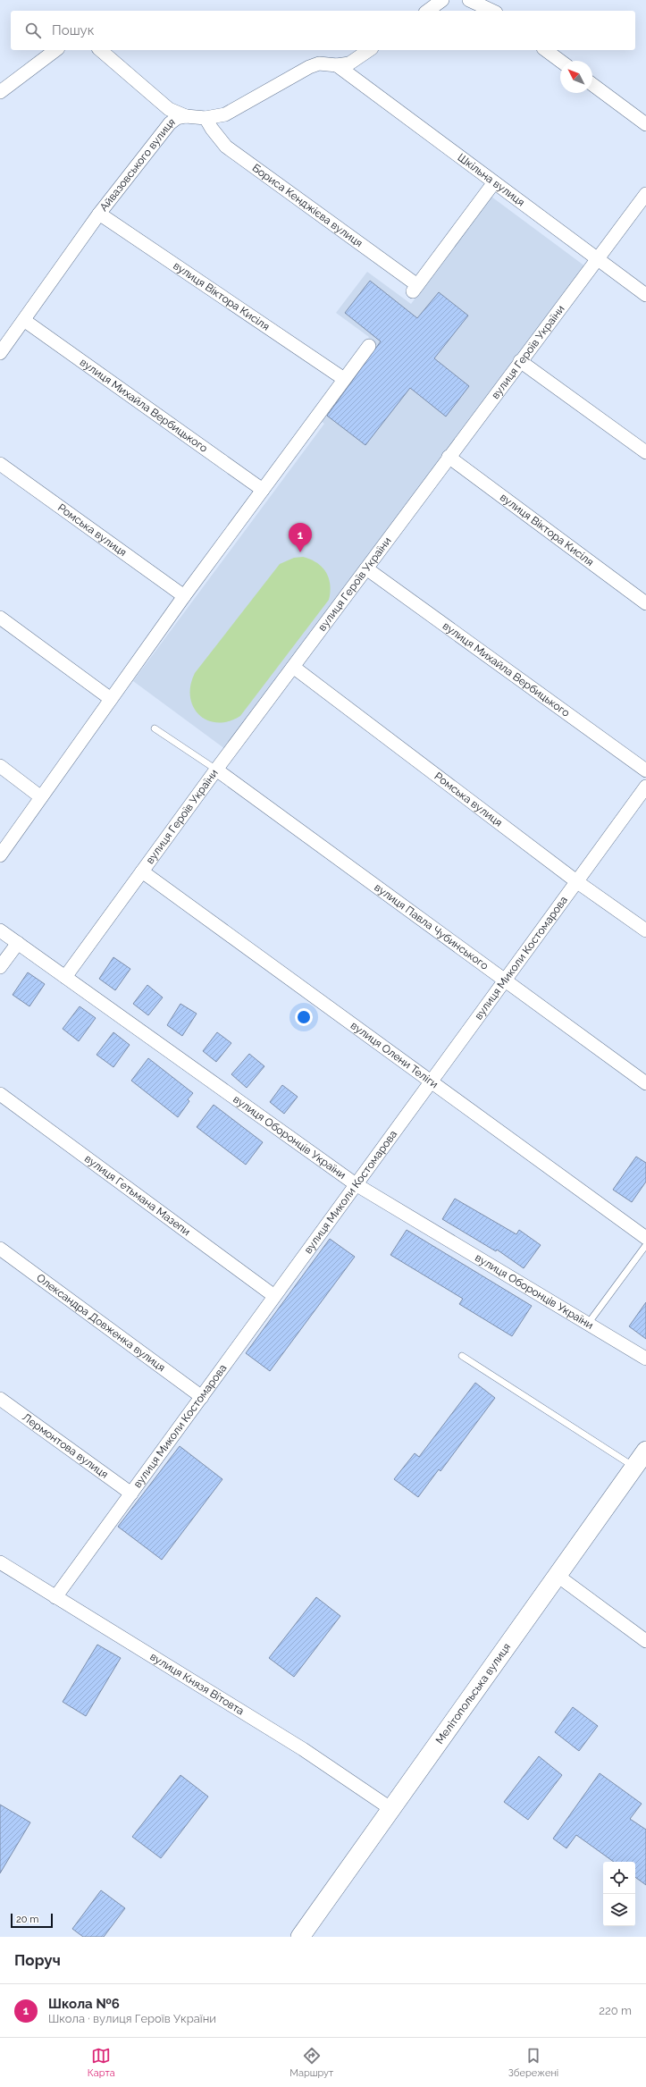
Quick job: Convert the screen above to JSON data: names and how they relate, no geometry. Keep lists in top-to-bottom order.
{
  "streets": {
    "main road": ["Мелітопольська вулиця"],
    "street": [
      "Айвазовського вулиця",
      "Шкільна вулиця",
      "Бориса Кенджієва вулиця",
      "вулиця Віктора Кисіля",
      "вулиця Героїв України",
      "вулиця Михайла Вербицького",
      "Ромська вулиця",
      "вулиця Павла Чубинського",
      "вулиця Миколи Костомарова",
      "вулиця Олени Теліги",
      "вулиця Оборонців України",
      "вулиця Гетьмана Мазепи",
      "Олександра Довженка вулиця",
      "Лермонтова вулиця",
      "вулиця Князя Вітовта"
    ]
  },
  "crossings": [
    ["Айвазовського вулиця", "Шкільна вулиця"],
    ["Айвазовського вулиця", "Бориса Кенджієва вулиця"],
    ["Айвазовського вулиця", "вулиця Віктора Кисіля"],
    ["Айвазовського вулиця", "вулиця Михайла Вербицького"],
    ["Шкільна вулиця", "Бориса Кенджієва вулиця"],
    ["Шкільна вулиця", "вулиця Героїв України"],
    ["вулиця Віктора Кисіля", "вулиця Героїв України"],
    ["вулиця Героїв України", "вулиця Михайла Вербицького"],
    ["вулиця Героїв України", "Ромська вулиця"],
    ["вулиця Героїв України", "вулиця Павла Чубинського"],
    ["вулиця Героїв України", "вулиця Олени Теліги"],
    ["вулиця Героїв України", "вулиця Оборонців України"],
    ["Ромська вулиця", "вулиця Миколи Костомарова"],
    ["вулиця Павла Чубинського", "вулиця Миколи Костомарова"],
    ["вулиця Миколи Костомарова", "вулиця Олени Теліги"],
    ["вулиця Миколи Костомарова", "вулиця Оборонців України"],
    ["вулиця Миколи Костомарова", "вулиця Гетьмана Мазепи"],
    ["вулиця Миколи Костомарова", "Олександра Довженка вулиця"],
    ["вулиця Миколи Костомарова", "Лермонтова вулиця"],
    ["вулиця Миколи Костомарова", "вулиця Князя Вітовта"],
    ["вулиця Князя Вітовта", "Мелітопольська вулиця"]
  ],
  "scale_bar": "20 m",
  "north": "top left",
  "page": {
    "search": "Пошук",
    "pins": "1",
    "scale": "20 m",
    "heading": "Поруч",
    "list": [
      {
        "mark": "1",
        "name": "Школа №6",
        "note": "Школа · вулиця Героїв України",
        "value": "220 m"
      }
    ],
    "nav": ["Карта", "Маршрут", "Збережені"]
  }
}
